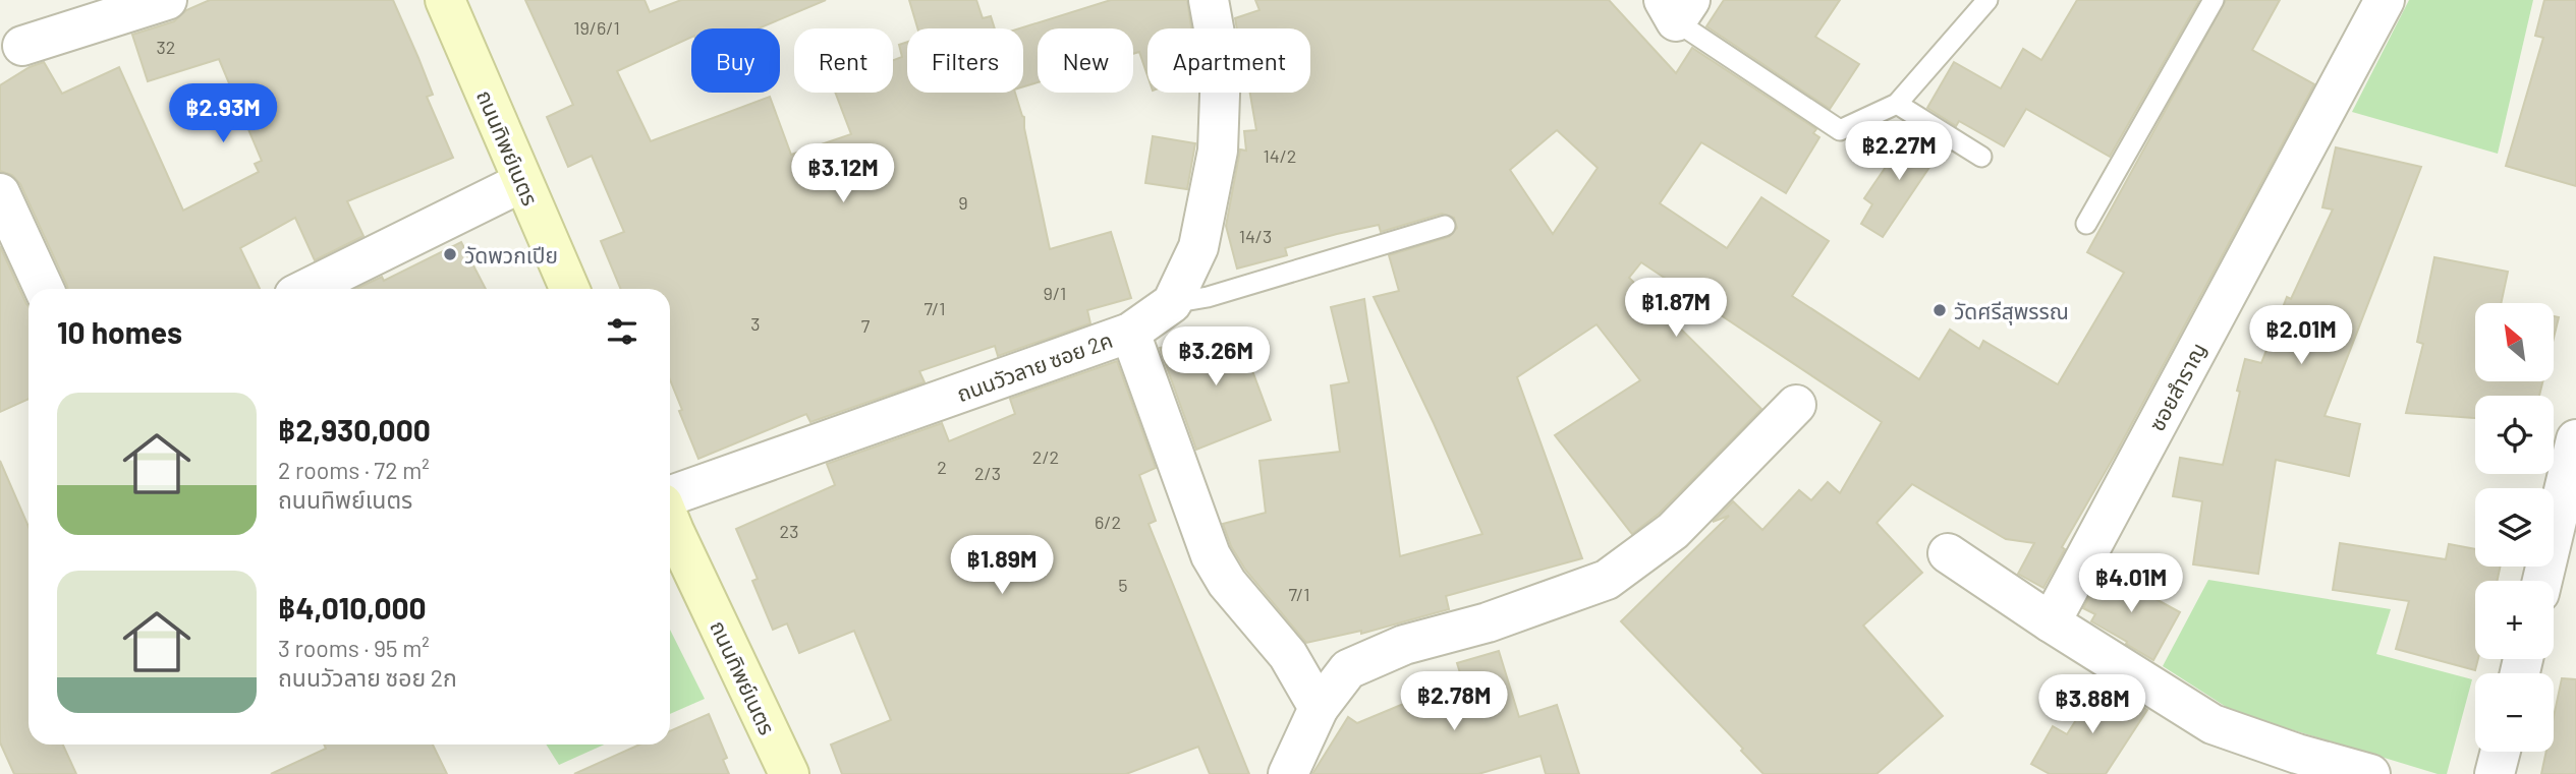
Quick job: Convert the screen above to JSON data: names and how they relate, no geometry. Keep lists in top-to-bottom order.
{
  "streets": {
    "main road": ["ถนนทิพย์เนตร"],
    "street": ["ถนนวัวลาย ซอย 2ค", "ซอยสำราญ"]
  },
  "places": ["วัดพวกเปีย", "วัดศรีสุพรรณ"],
  "house_numbers": [
    "19/6/1",
    "32",
    "14/2",
    "9",
    "14/3",
    "9/1",
    "7/1",
    "3",
    "7",
    "2/2",
    "2",
    "2/3",
    "6/2",
    "23",
    "5",
    "7/1"
  ],
  "north": "top left",
  "page": {
    "chip": [
      "Buy",
      "Rent",
      "Filters",
      "New",
      "Apartment"
    ],
    "price": [
      "฿2.93M",
      "฿2.27M",
      "฿3.12M",
      "฿1.87M",
      "฿2.01M",
      "฿3.26M",
      "฿1.89M",
      "฿4.01M",
      "฿2.78M",
      "฿3.88M"
    ],
    "heading": "10 homes",
    "map_buttons": ["+", "−"],
    "list": [
      {
        "name": "฿2,930,000",
        "note": "2 rooms · 72 m² · ถนนทิพย์เนตร"
      },
      {
        "name": "฿4,010,000",
        "note": "3 rooms · 95 m² · ถนนวัวลาย ซอย 2ก"
      }
    ]
  }
}
